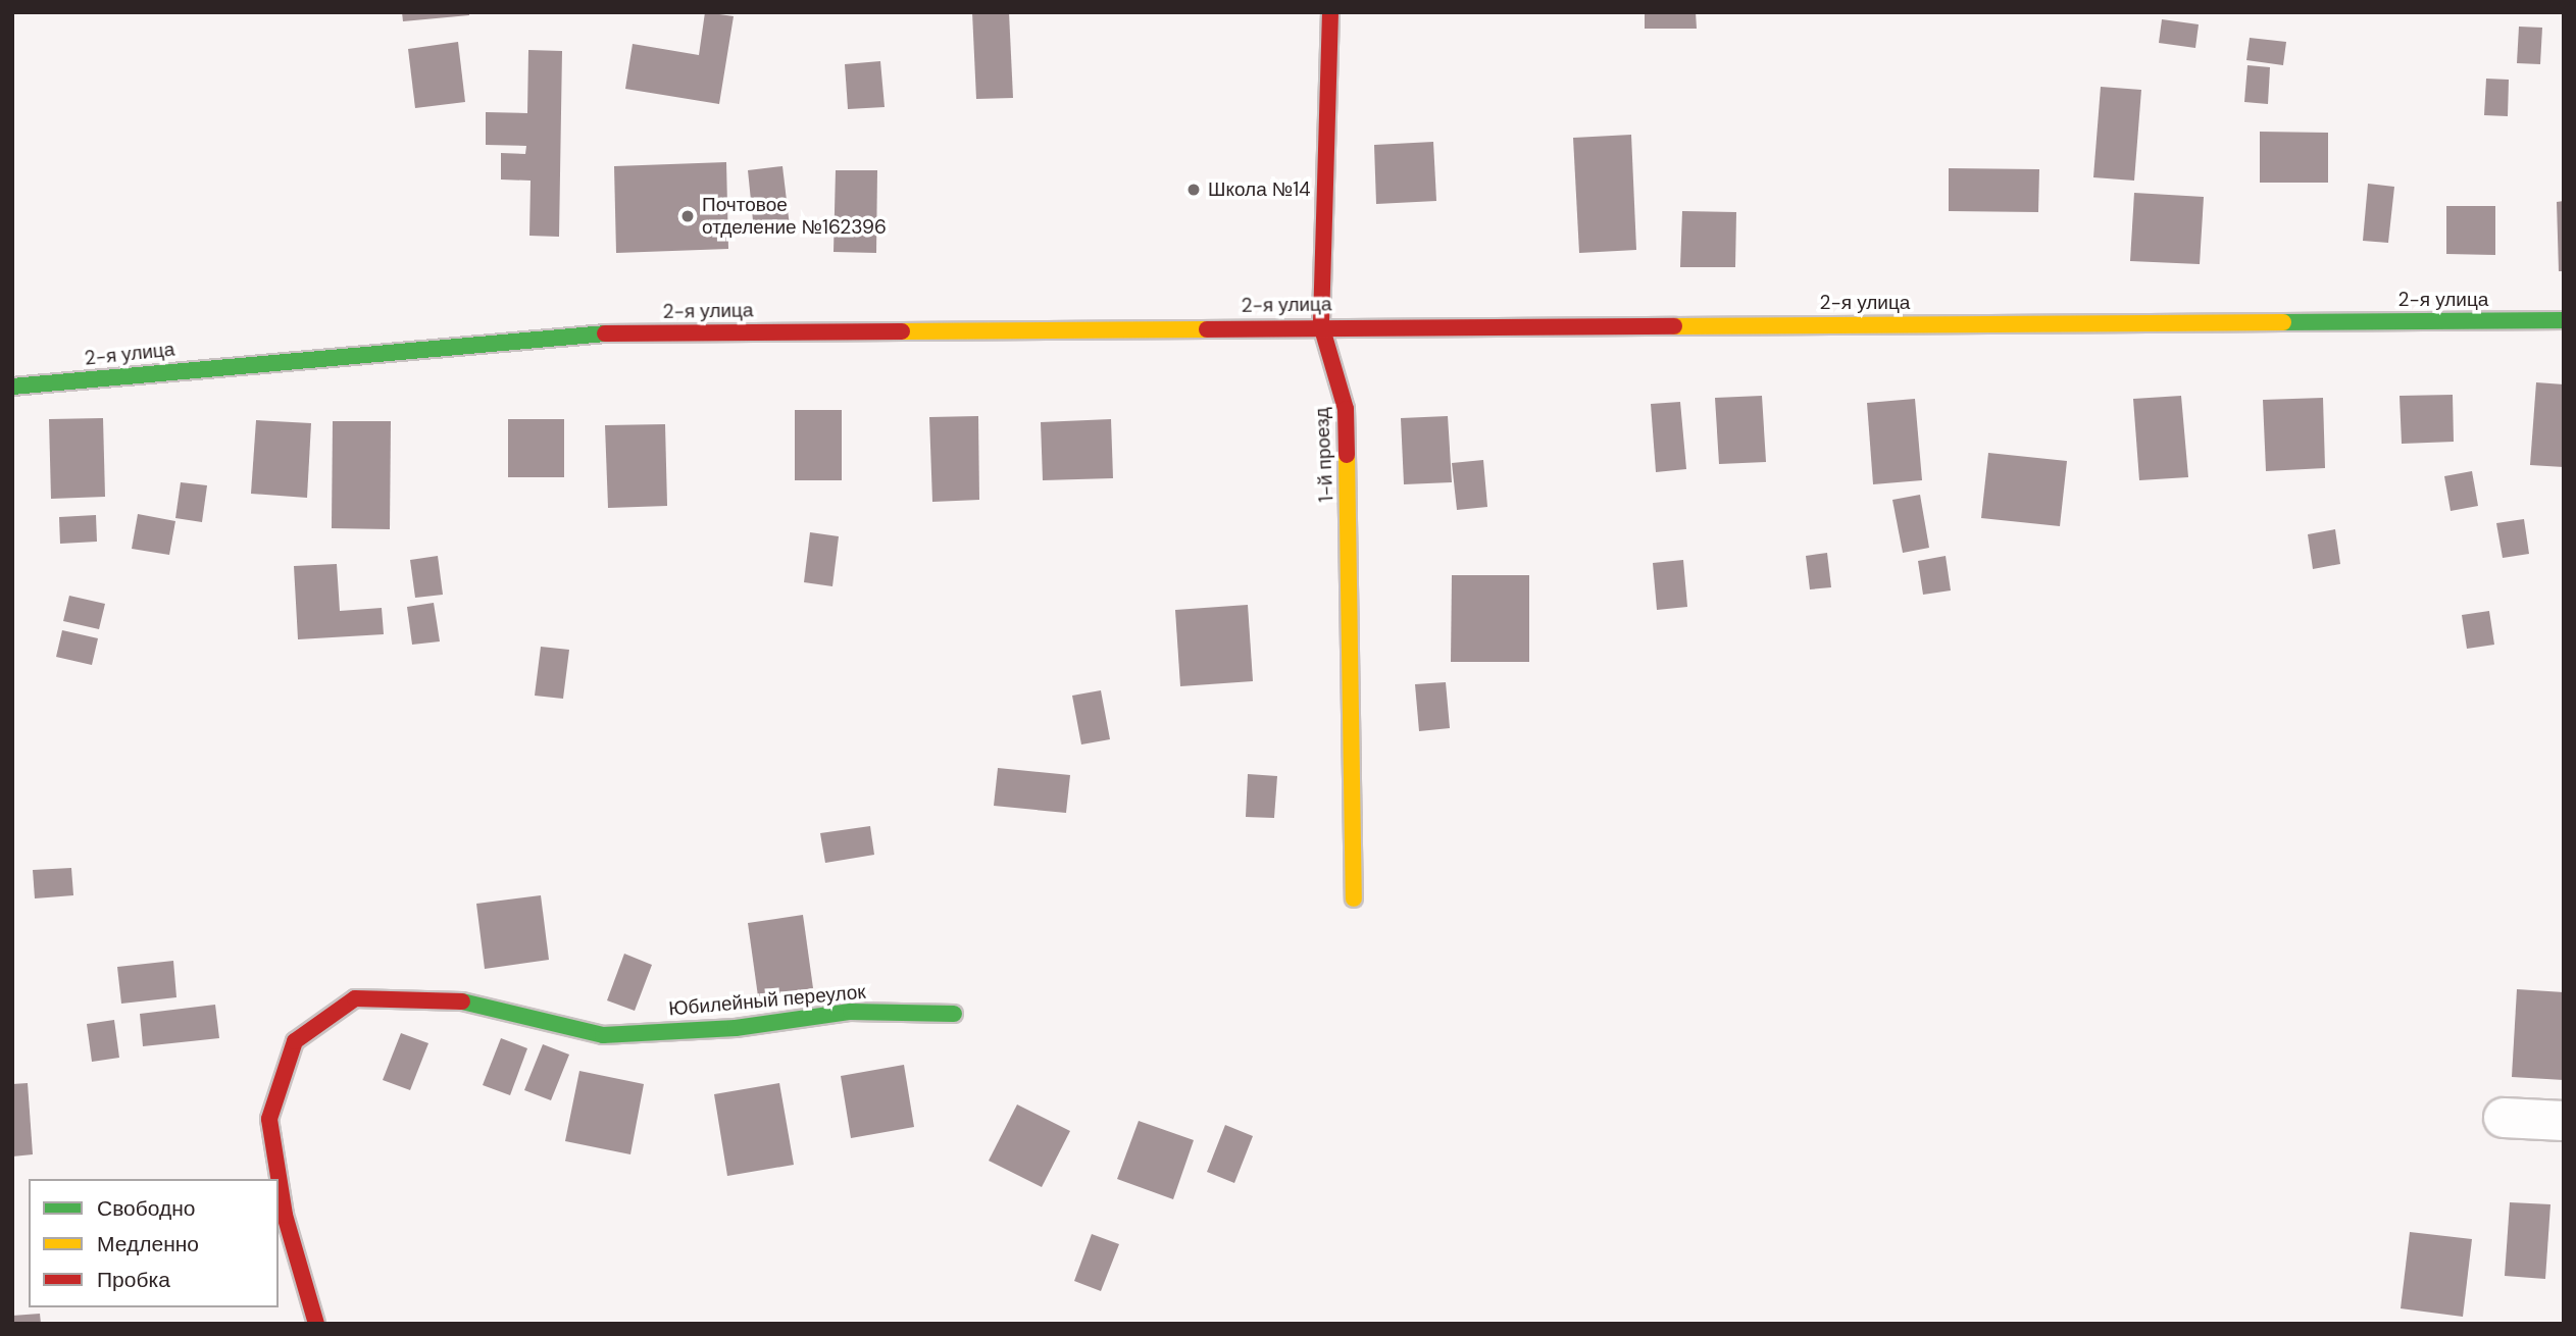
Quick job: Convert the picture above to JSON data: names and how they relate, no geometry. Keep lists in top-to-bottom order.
{
  "streets": {
    "street": ["2-я улица", "1-й проезд", "Юбилейный переулок"]
  },
  "crossings": [
    ["2-я улица", "1-й проезд"]
  ],
  "places": ["Школа №14", "Почтовое отделение №162396"],
  "legend": ["Свободно", "Медленно", "Пробка"]
}
